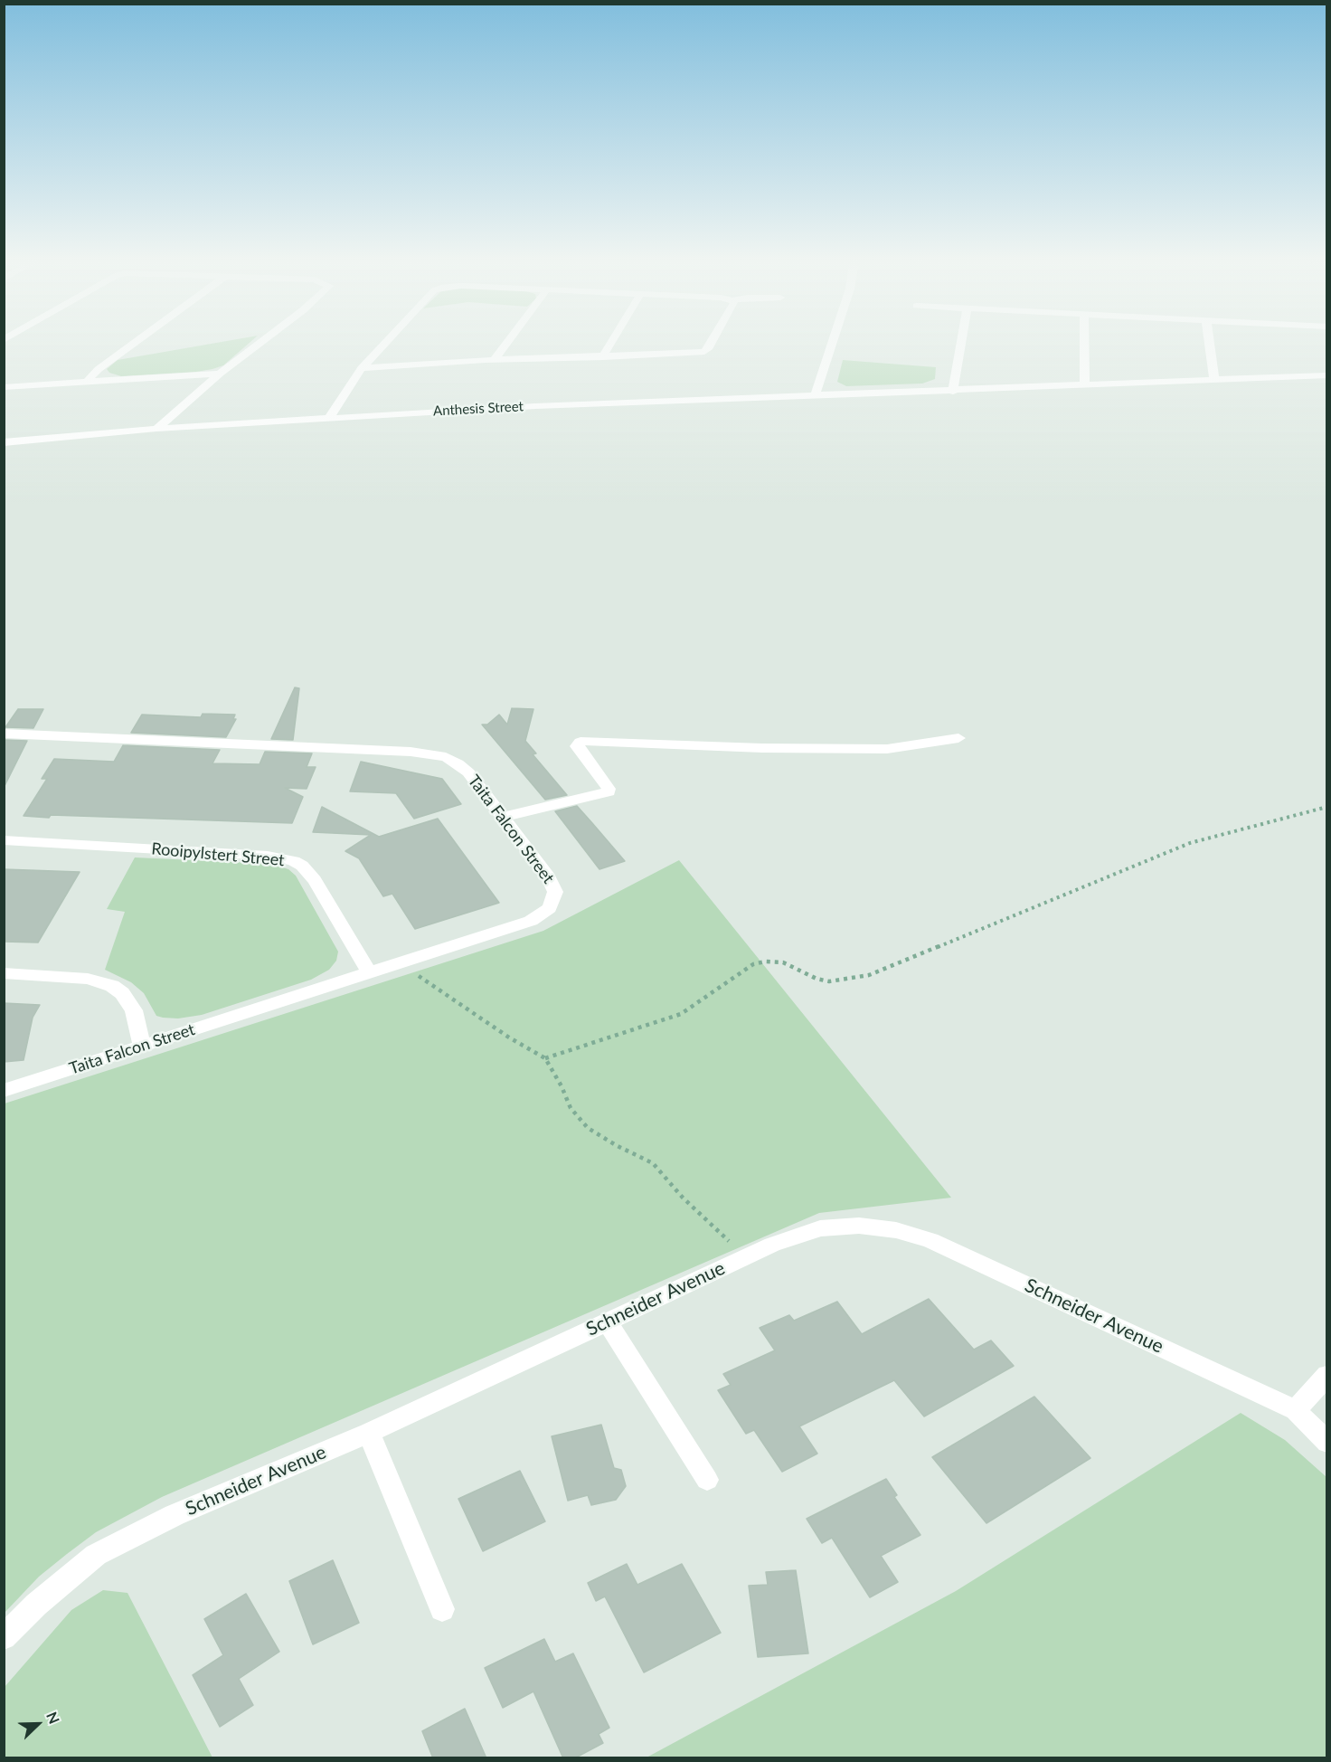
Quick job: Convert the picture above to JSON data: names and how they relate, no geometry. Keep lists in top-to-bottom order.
{
  "streets": {
    "street": [
      "Anthesis Street",
      "Taita Falcon Street",
      "Rooipylstert Street",
      "Schneider Avenue"
    ]
  },
  "crossings": [
    ["Taita Falcon Street", "Rooipylstert Street"]
  ],
  "north": "top right"
}
